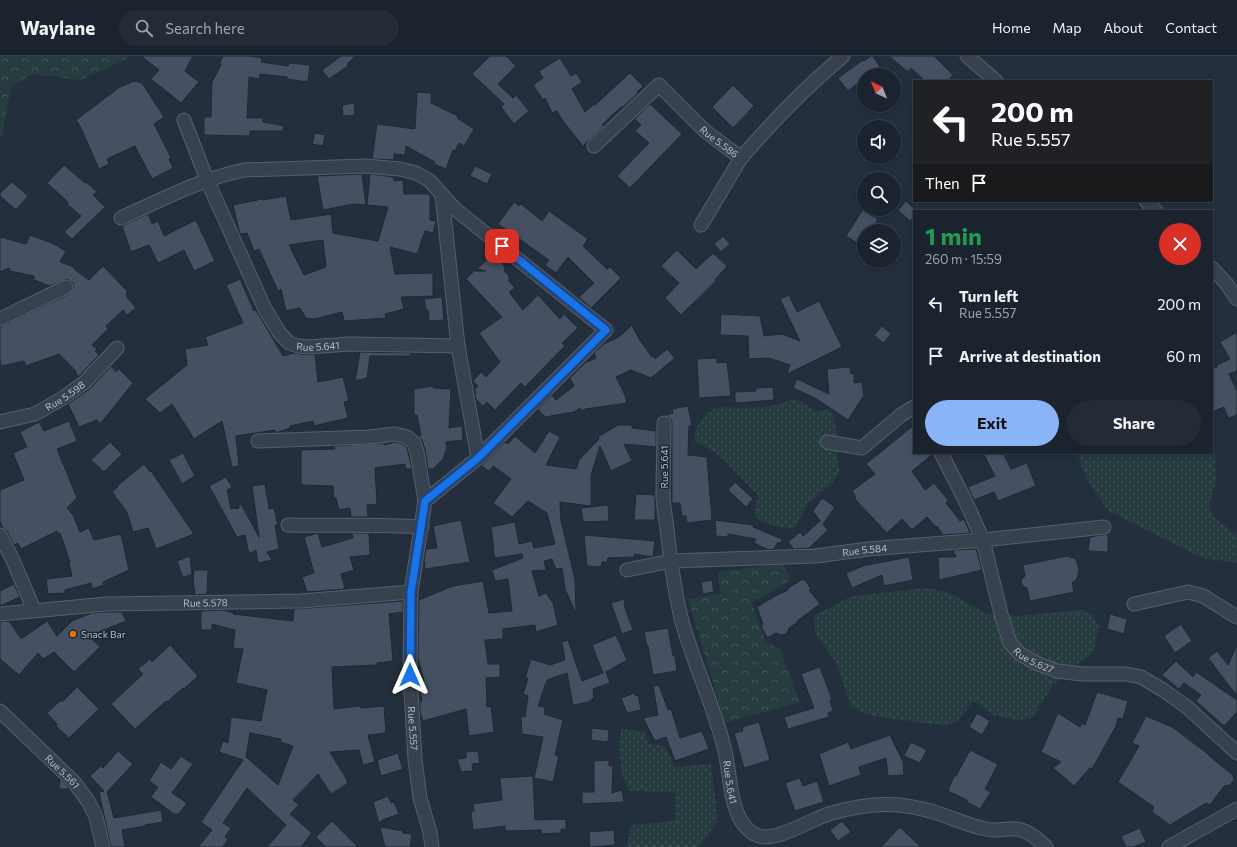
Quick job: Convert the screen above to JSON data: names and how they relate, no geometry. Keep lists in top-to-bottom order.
{
  "streets": {
    "street": [
      "Rue 5.586",
      "Rue 5.641",
      "Rue 5.598",
      "Rue 5.584",
      "Rue 5.578",
      "Rue 5.627",
      "Rue 5.557",
      "Rue 5.561"
    ]
  },
  "crossings": [
    ["Rue 5.641", "Rue 5.584"],
    ["Rue 5.584", "Rue 5.627"],
    ["Rue 5.578", "Rue 5.557"]
  ],
  "places": ["Snack Bar"],
  "north": "top left",
  "page": {
    "header": "Waylane",
    "search": "Search here",
    "nav": [
      "Home",
      "Map",
      "About",
      "Contact"
    ],
    "turn": ["200 m", "Rue 5.557"],
    "then": "Then",
    "heading": ["1 min", "260 m · 15:59"],
    "list": [
      {
        "name": "Turn left",
        "note": "Rue 5.557",
        "value": "200 m"
      },
      {
        "name": "Arrive at destination",
        "value": "60 m"
      }
    ],
    "buttons": ["Exit", "Share"]
  }
}
